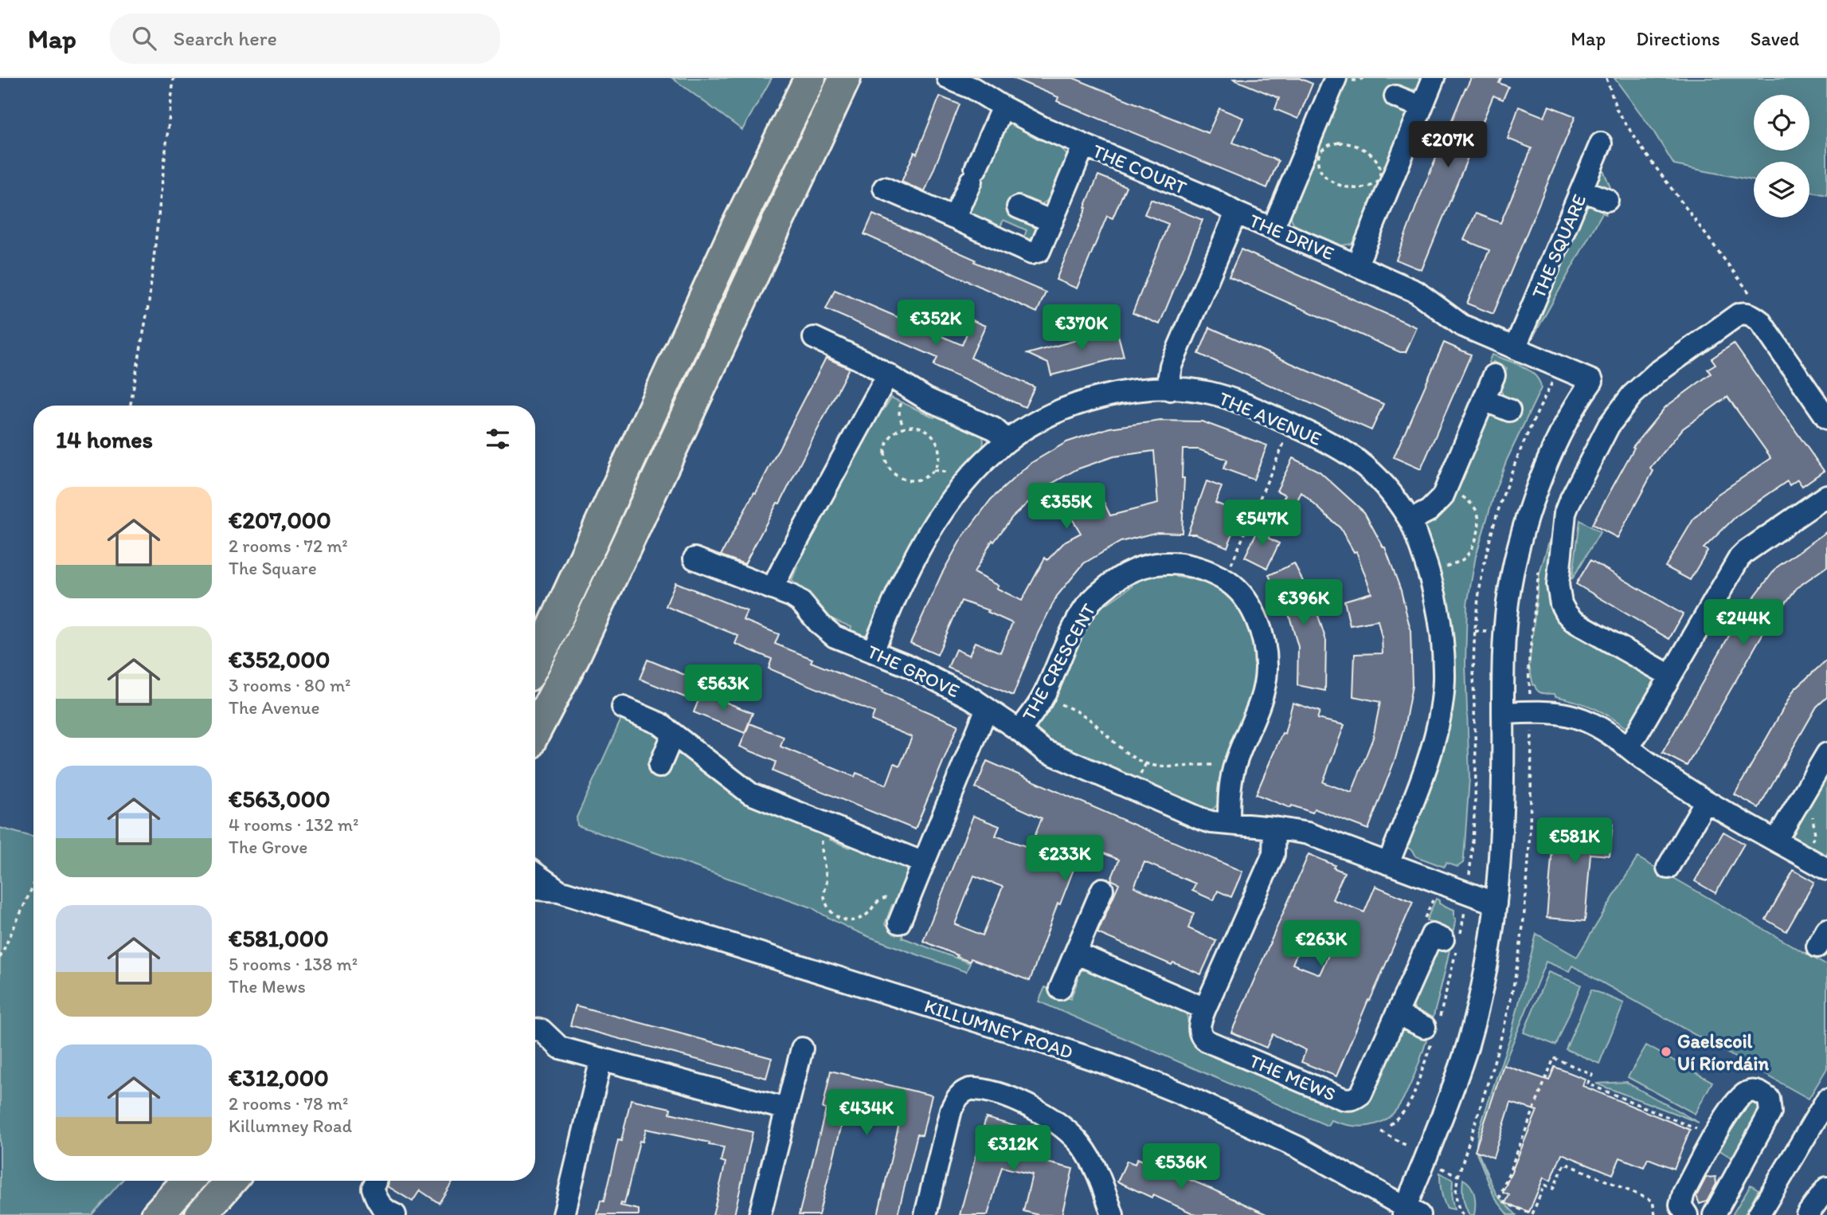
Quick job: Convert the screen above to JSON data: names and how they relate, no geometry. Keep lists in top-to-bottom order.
{
  "streets": {
    "street": [
      "THE COURT",
      "THE DRIVE",
      "THE SQUARE",
      "THE AVENUE",
      "THE CRESCENT",
      "THE GROVE",
      "KILLUMNEY ROAD",
      "THE MEWS"
    ]
  },
  "crossings": [
    ["THE COURT", "THE DRIVE"],
    ["THE DRIVE", "THE SQUARE"],
    ["THE DRIVE", "THE AVENUE"],
    ["THE AVENUE", "THE CRESCENT"],
    ["THE AVENUE", "THE GROVE"],
    ["THE CRESCENT", "THE GROVE"],
    ["THE CRESCENT", "THE MEWS"]
  ],
  "places": ["Gaelscoil Uí Ríordáin"],
  "page": {
    "header": "Map",
    "search": "Search here",
    "nav": ["Map", "Directions", "Saved"],
    "price": [
      "€207K",
      "€352K",
      "€370K",
      "€355K",
      "€547K",
      "€396K",
      "€244K",
      "€563K",
      "€581K",
      "€233K",
      "€263K",
      "€434K",
      "€312K",
      "€536K"
    ],
    "heading": "14 homes",
    "list": [
      {
        "name": "€207,000",
        "note": "2 rooms · 72 m² · The Square"
      },
      {
        "name": "€352,000",
        "note": "3 rooms · 80 m² · The Avenue"
      },
      {
        "name": "€563,000",
        "note": "4 rooms · 132 m² · The Grove"
      },
      {
        "name": "€581,000",
        "note": "5 rooms · 138 m² · The Mews"
      },
      {
        "name": "€312,000",
        "note": "2 rooms · 78 m² · Killumney Road"
      }
    ]
  }
}
